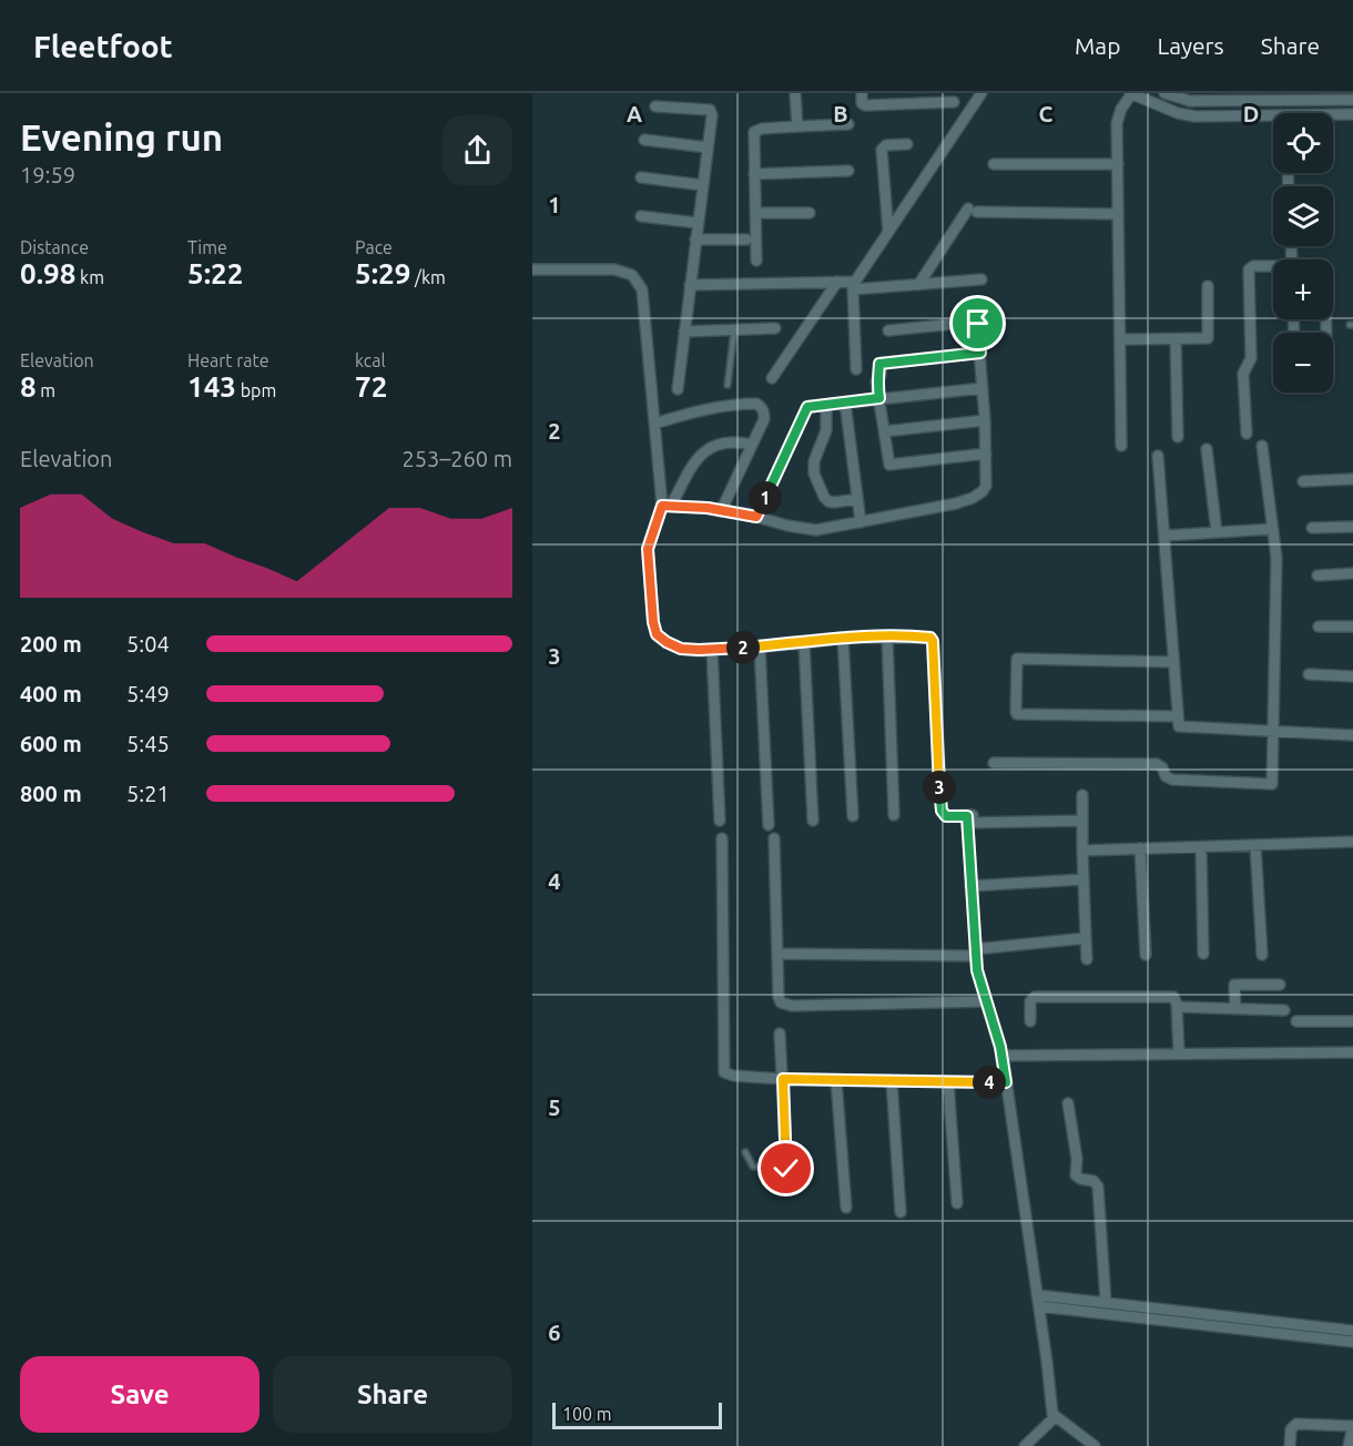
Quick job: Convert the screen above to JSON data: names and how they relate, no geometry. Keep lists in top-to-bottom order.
{
  "scale_bar": "100 m",
  "page": {
    "header": "Fleetfoot",
    "nav": ["Map", "Layers", "Share"],
    "heading": ["Evening run", "19:59"],
    "map_buttons": ["+", "−"],
    "stats": [
      ["Distance", "0.98 km"],
      ["Time", "5:22"],
      ["Pace", "5:29 /km"],
      ["Elevation", "8 m"],
      ["Heart rate", "143 bpm"],
      ["kcal", "72"]
    ],
    "chart": ["Elevation", "253–260 m"],
    "pins": [
      "1",
      "2",
      "3",
      "4"
    ],
    "list": [
      {
        "name": "200 m",
        "note": "5:04"
      },
      {
        "name": "400 m",
        "note": "5:49"
      },
      {
        "name": "600 m",
        "note": "5:45"
      },
      {
        "name": "800 m",
        "note": "5:21"
      }
    ],
    "buttons": ["Save", "Share"],
    "scale": "100 m"
  },
  "grid": {
    "columns": [
      "A",
      "B",
      "C",
      "D"
    ],
    "rows": [
      "1",
      "2",
      "3",
      "4",
      "5",
      "6"
    ]
  }
}
